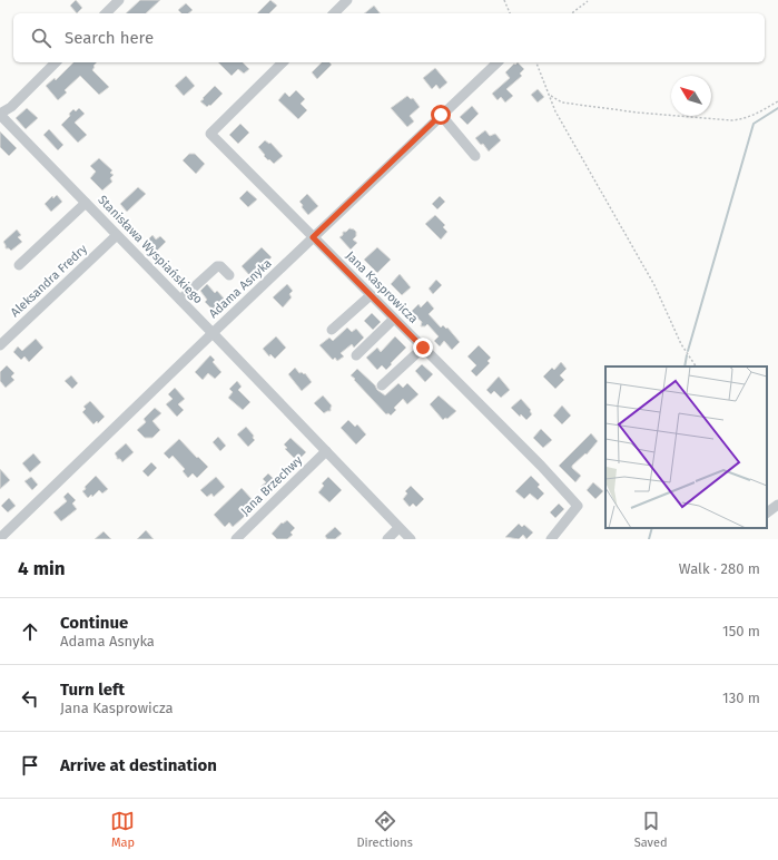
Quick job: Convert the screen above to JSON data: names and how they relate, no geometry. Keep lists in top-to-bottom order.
{
  "streets": {
    "street": [
      "Stanisława Wyspiańskiego",
      "Aleksandra Fredry",
      "Jana Kasprowicza",
      "Adama Asnyka",
      "Jana Brzechwy"
    ]
  },
  "crossings": [
    ["Stanisława Wyspiańskiego", "Aleksandra Fredry"],
    ["Stanisława Wyspiańskiego", "Adama Asnyka"],
    ["Stanisława Wyspiańskiego", "Jana Brzechwy"],
    ["Jana Kasprowicza", "Adama Asnyka"]
  ],
  "north": "top left",
  "page": {
    "search": "Search here",
    "heading": ["4 min", "Walk · 280 m"],
    "list": [
      ["Continue", "Adama Asnyka", "150 m"],
      ["Turn left", "Jana Kasprowicza", "130 m"],
      "Arrive at destination"
    ],
    "nav": ["Map", "Directions", "Saved"]
  }
}
